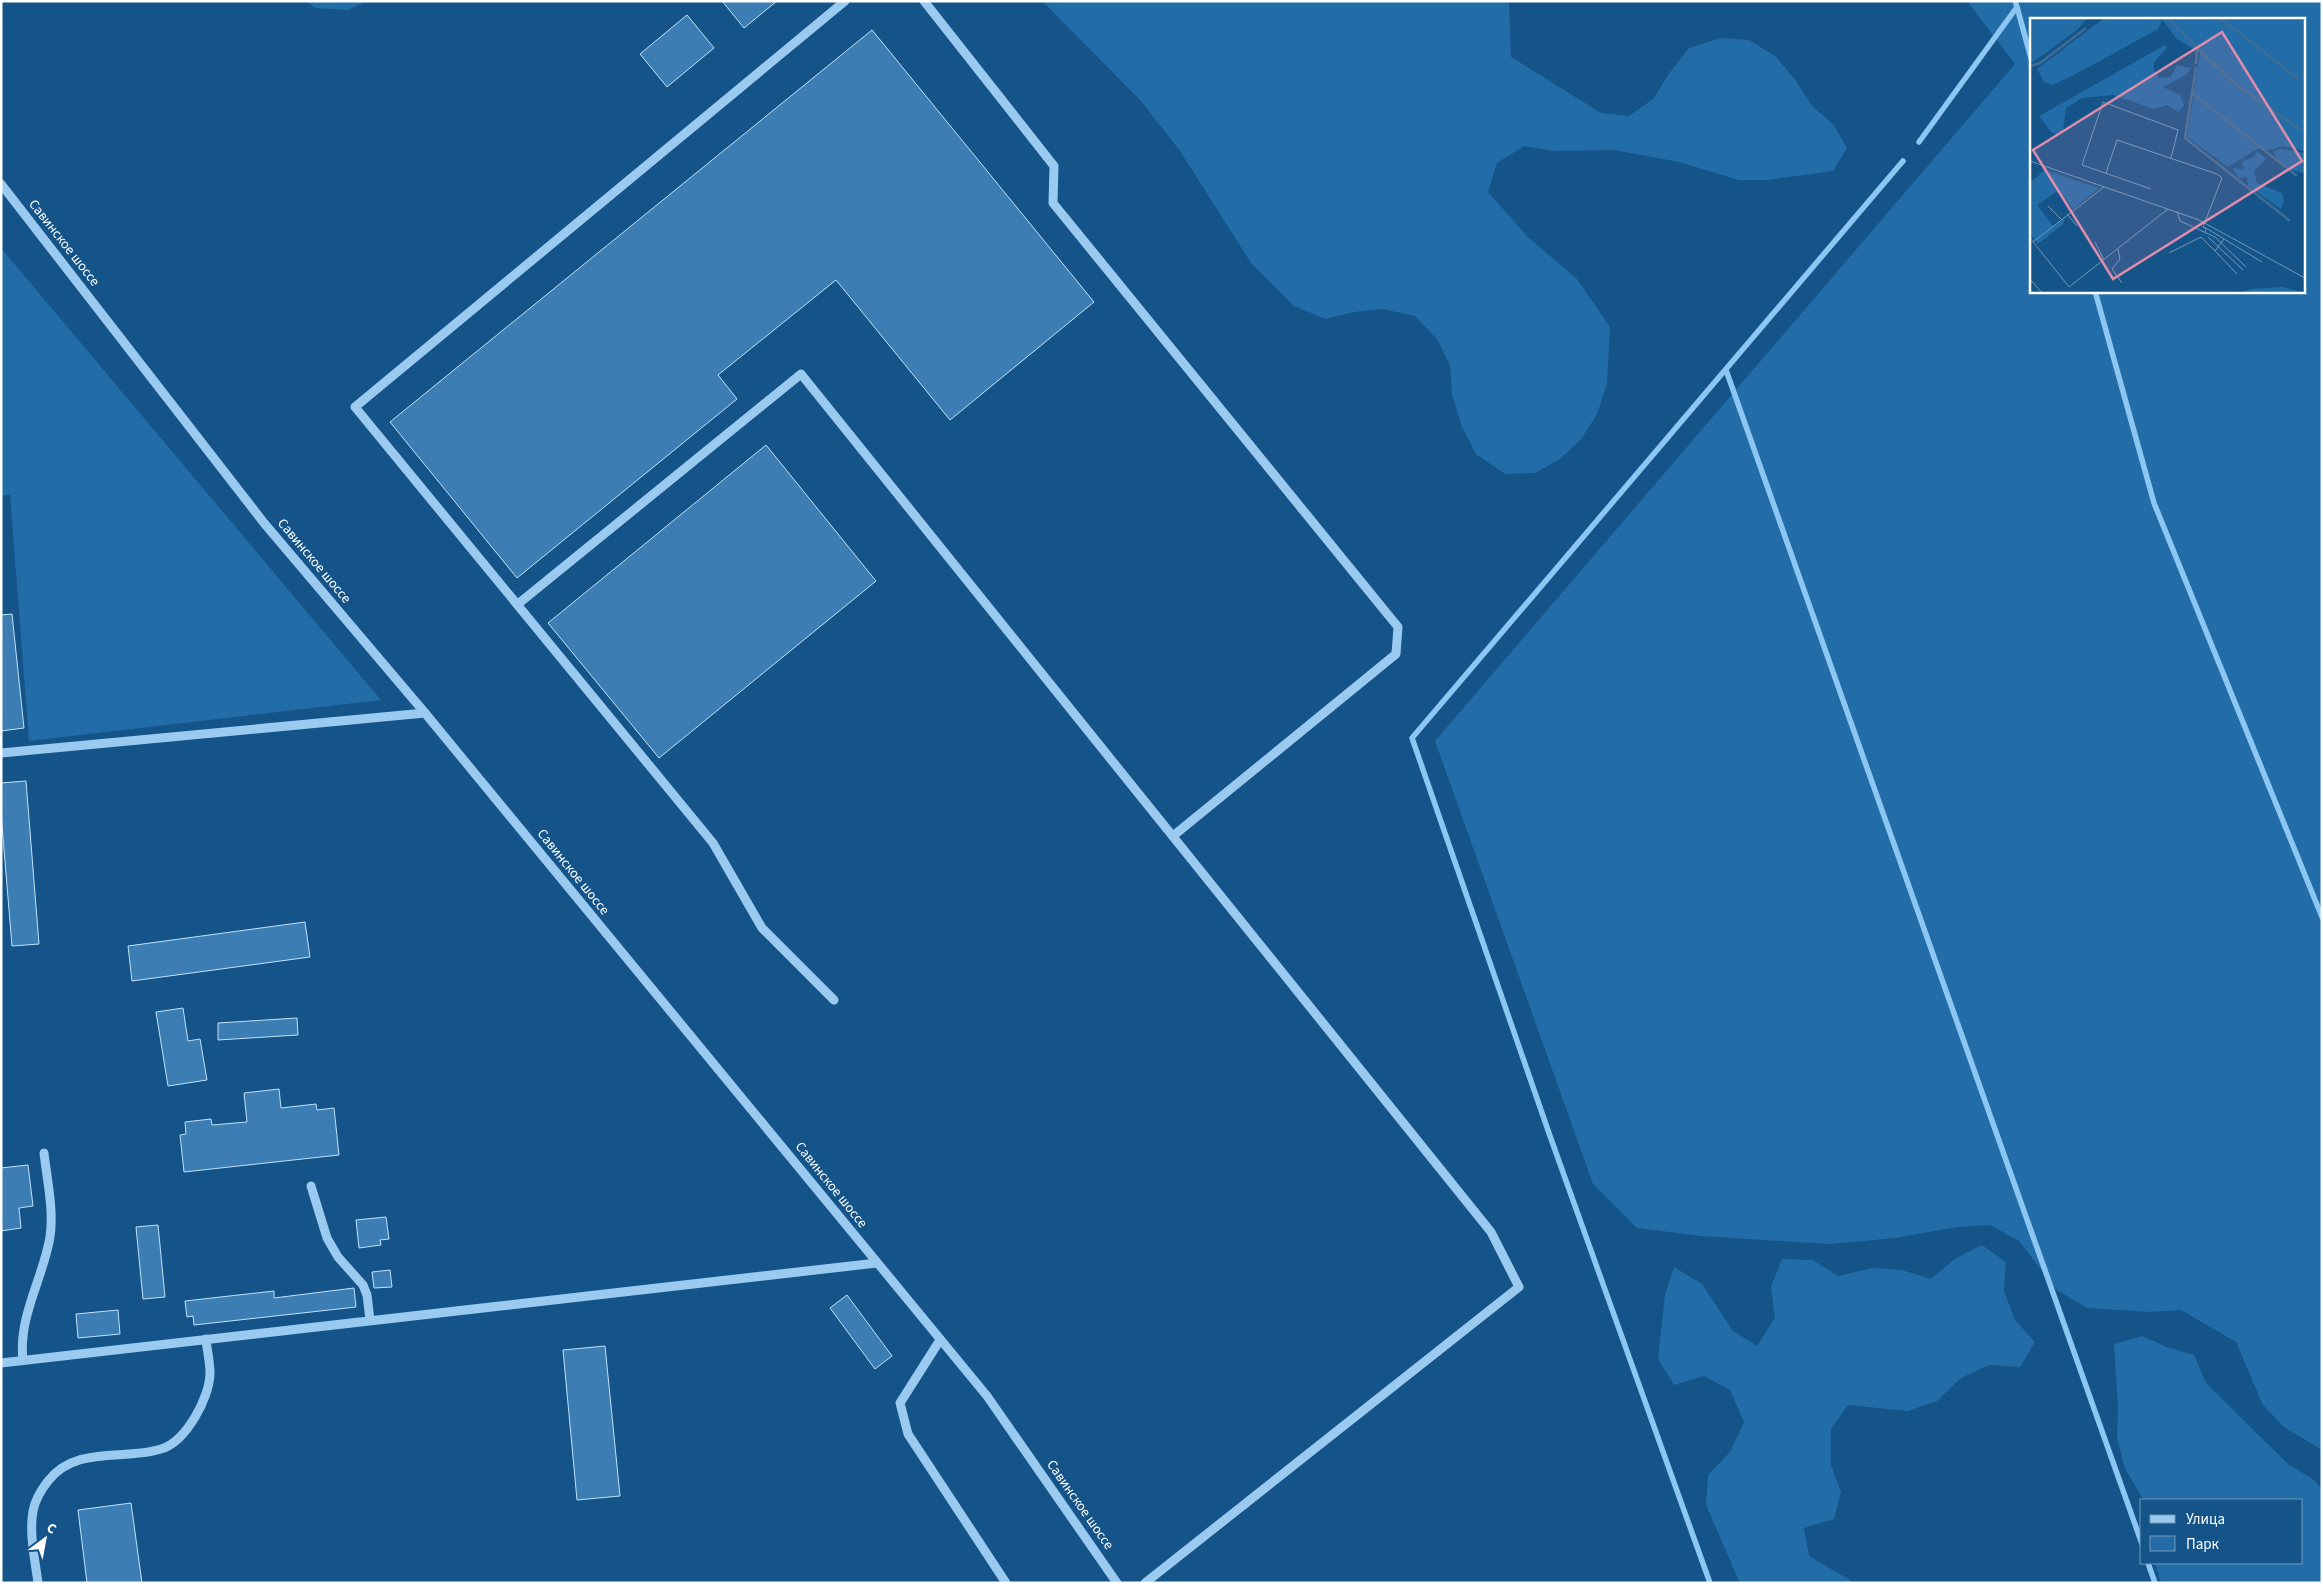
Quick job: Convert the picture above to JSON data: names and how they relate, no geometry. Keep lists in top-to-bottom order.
{
  "streets": {
    "street": ["Савинское шоссе"]
  },
  "legend": ["Улица", "Парк"],
  "north": "top right"
}
